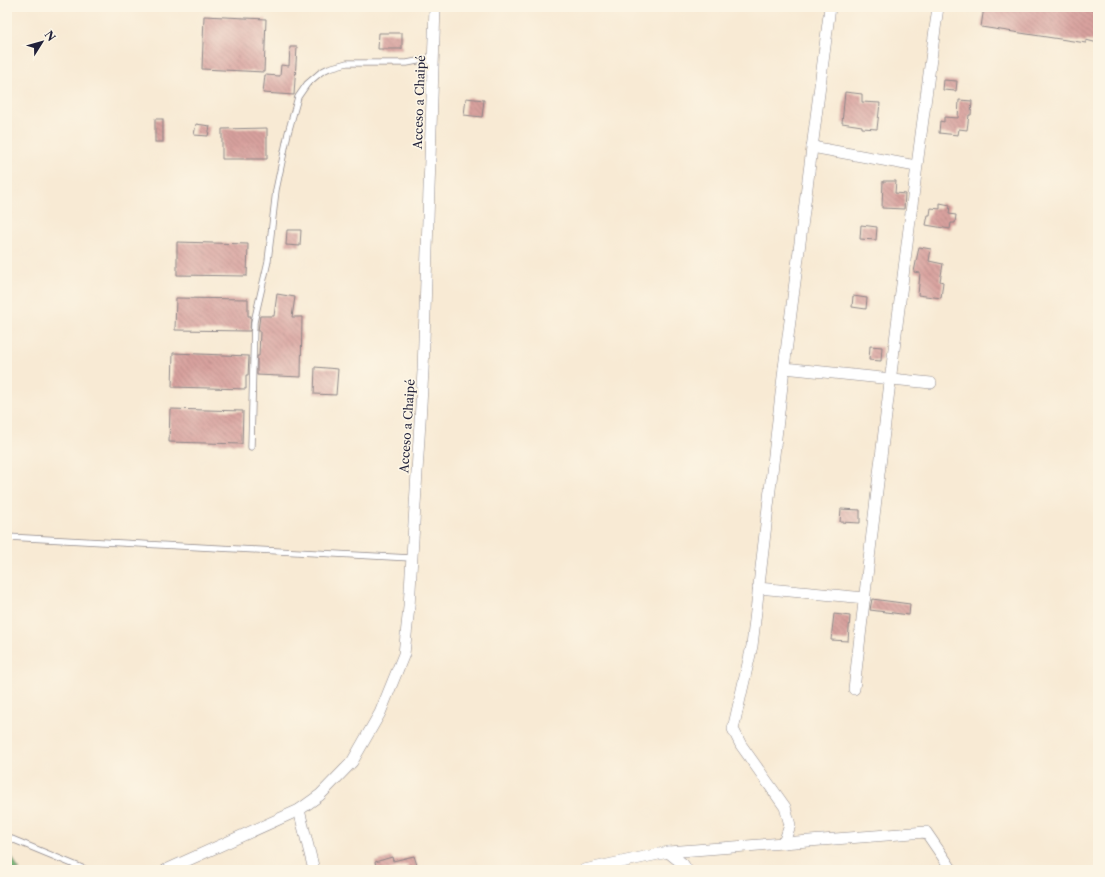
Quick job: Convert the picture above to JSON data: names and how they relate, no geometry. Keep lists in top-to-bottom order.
{
  "streets": {
    "street": ["Acceso a Chaipé"]
  },
  "north": "top right"
}
